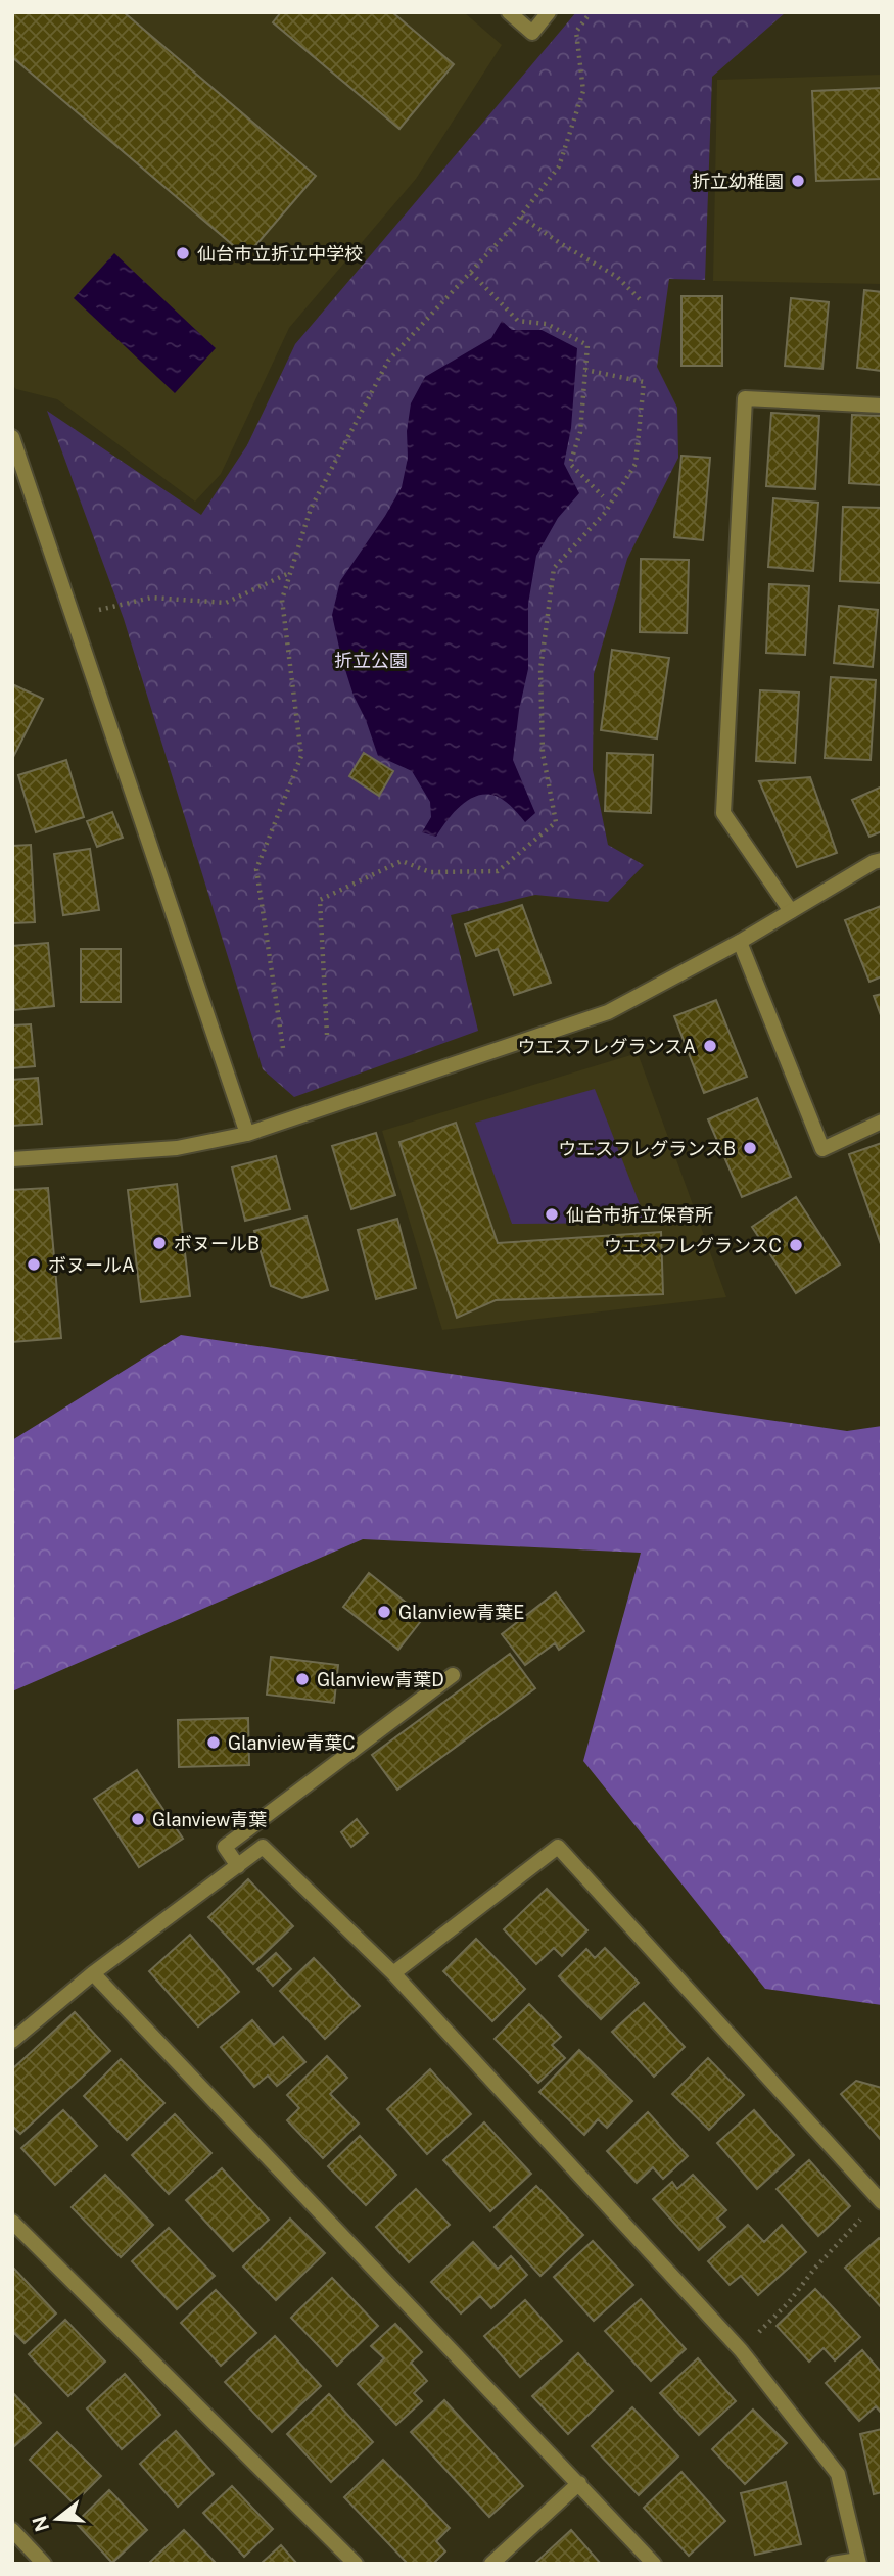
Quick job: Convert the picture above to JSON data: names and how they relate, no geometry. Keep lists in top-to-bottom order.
{
  "parks": ["折立公園"],
  "places": [
    "折立幼稚園",
    "仙台市立折立中学校",
    "ウエスフレグランスA",
    "ウエスフレグランスB",
    "仙台市折立保育所",
    "ボヌールB",
    "ウエスフレグランスC",
    "ボヌールA",
    "Glanview青葉E",
    "Glanview青葉D",
    "Glanview青葉C",
    "Glanview青葉"
  ],
  "north": "left"
}
